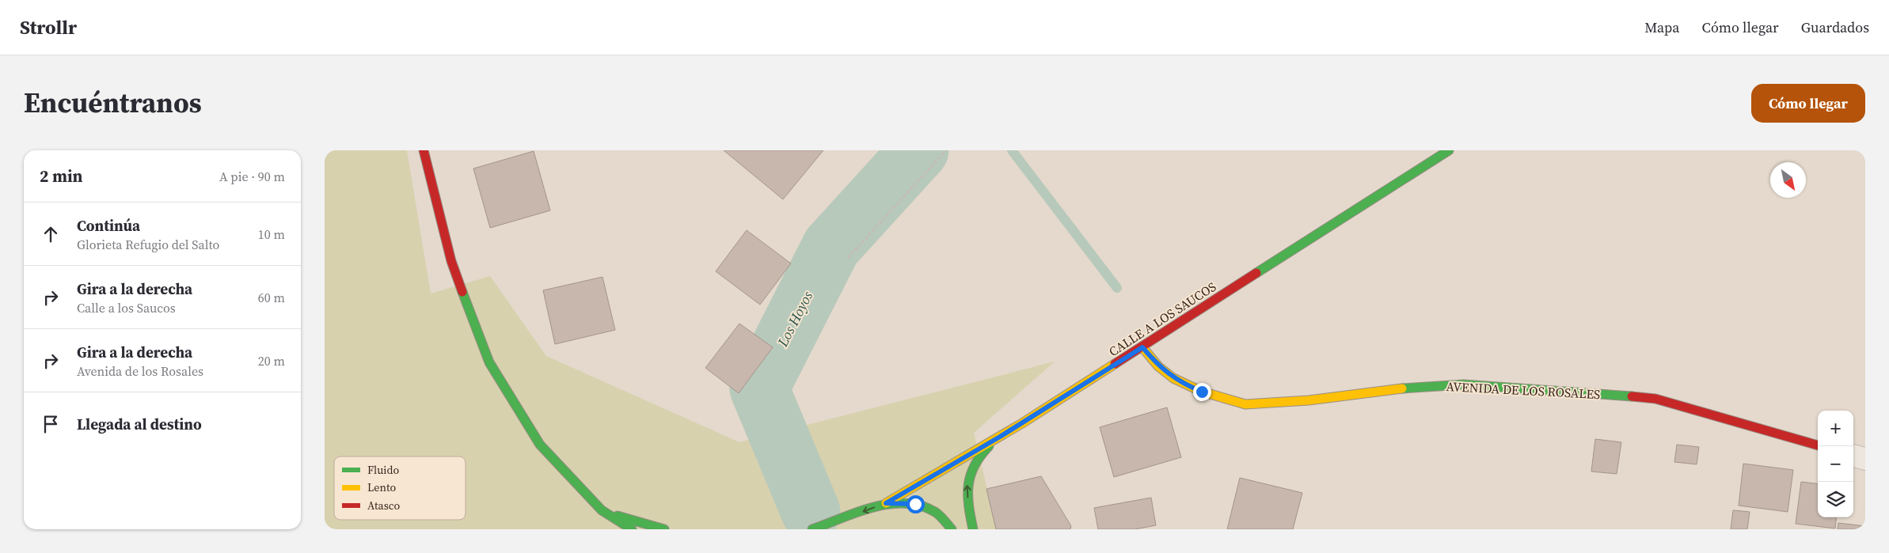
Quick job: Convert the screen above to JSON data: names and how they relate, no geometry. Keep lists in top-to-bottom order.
{
  "streets": {
    "main road": ["CALLE A LOS SAUCOS", "AVENIDA DE LOS ROSALES"]
  },
  "crossings": [
    ["CALLE A LOS SAUCOS", "AVENIDA DE LOS ROSALES"]
  ],
  "water": ["Los Hoyos"],
  "legend": ["Fluido", "Lento", "Atasco"],
  "north": "bottom right",
  "page": {
    "header": "Strollr",
    "nav": ["Mapa", "Cómo llegar", "Guardados"],
    "title": "Encuéntranos",
    "buttons": "Cómo llegar",
    "heading": ["2 min", "A pie · 90 m"],
    "list": [
      ["Continúa", "Glorieta Refugio del Salto", "10 m"],
      ["Gira a la derecha", "Calle a los Saucos", "60 m"],
      ["Gira a la derecha", "Avenida de los Rosales", "20 m"],
      "Llegada al destino"
    ],
    "map_buttons": ["+", "−"]
  }
}
